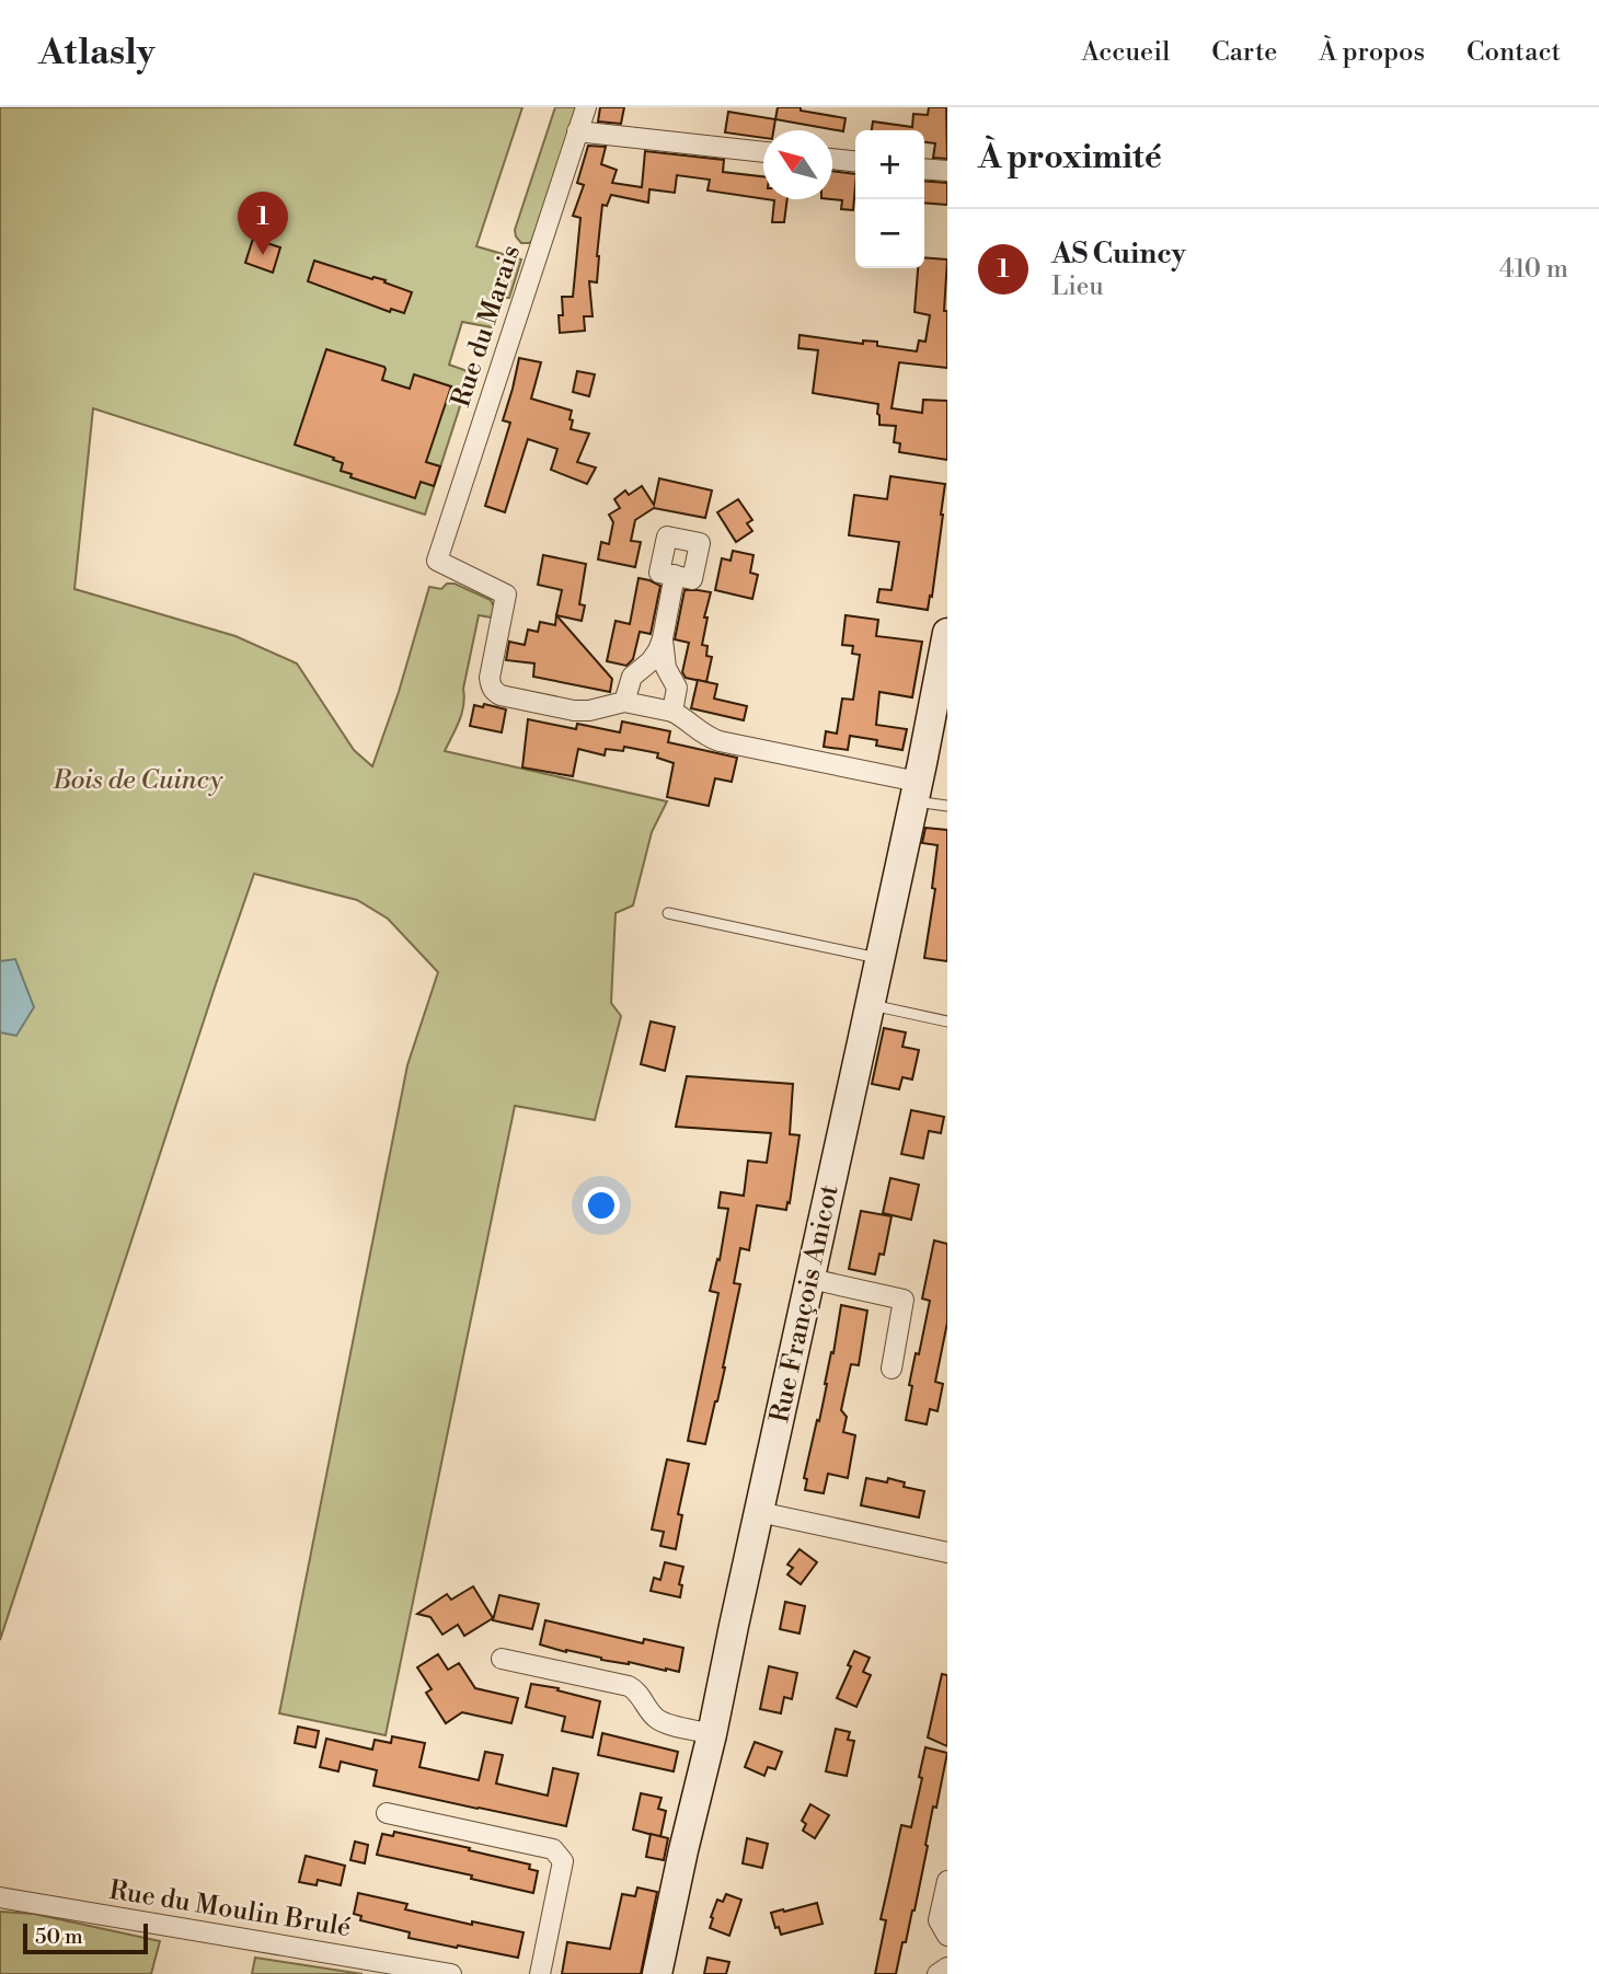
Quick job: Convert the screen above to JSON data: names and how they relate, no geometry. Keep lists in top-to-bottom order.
{
  "streets": {
    "street": ["Rue du Marais", "Rue François Anicot", "Rue du Moulin Brulé"]
  },
  "parks": ["Bois de Cuincy"],
  "scale_bar": "50 m",
  "north": "top left",
  "page": {
    "header": "Atlasly",
    "nav": [
      "Accueil",
      "Carte",
      "À propos",
      "Contact"
    ],
    "heading": "À proximité",
    "map_buttons": ["+", "−"],
    "pins": "1",
    "list": [
      {
        "mark": "1",
        "name": "AS Cuincy",
        "note": "Lieu",
        "value": "410 m"
      }
    ],
    "scale": "50 m"
  }
}
